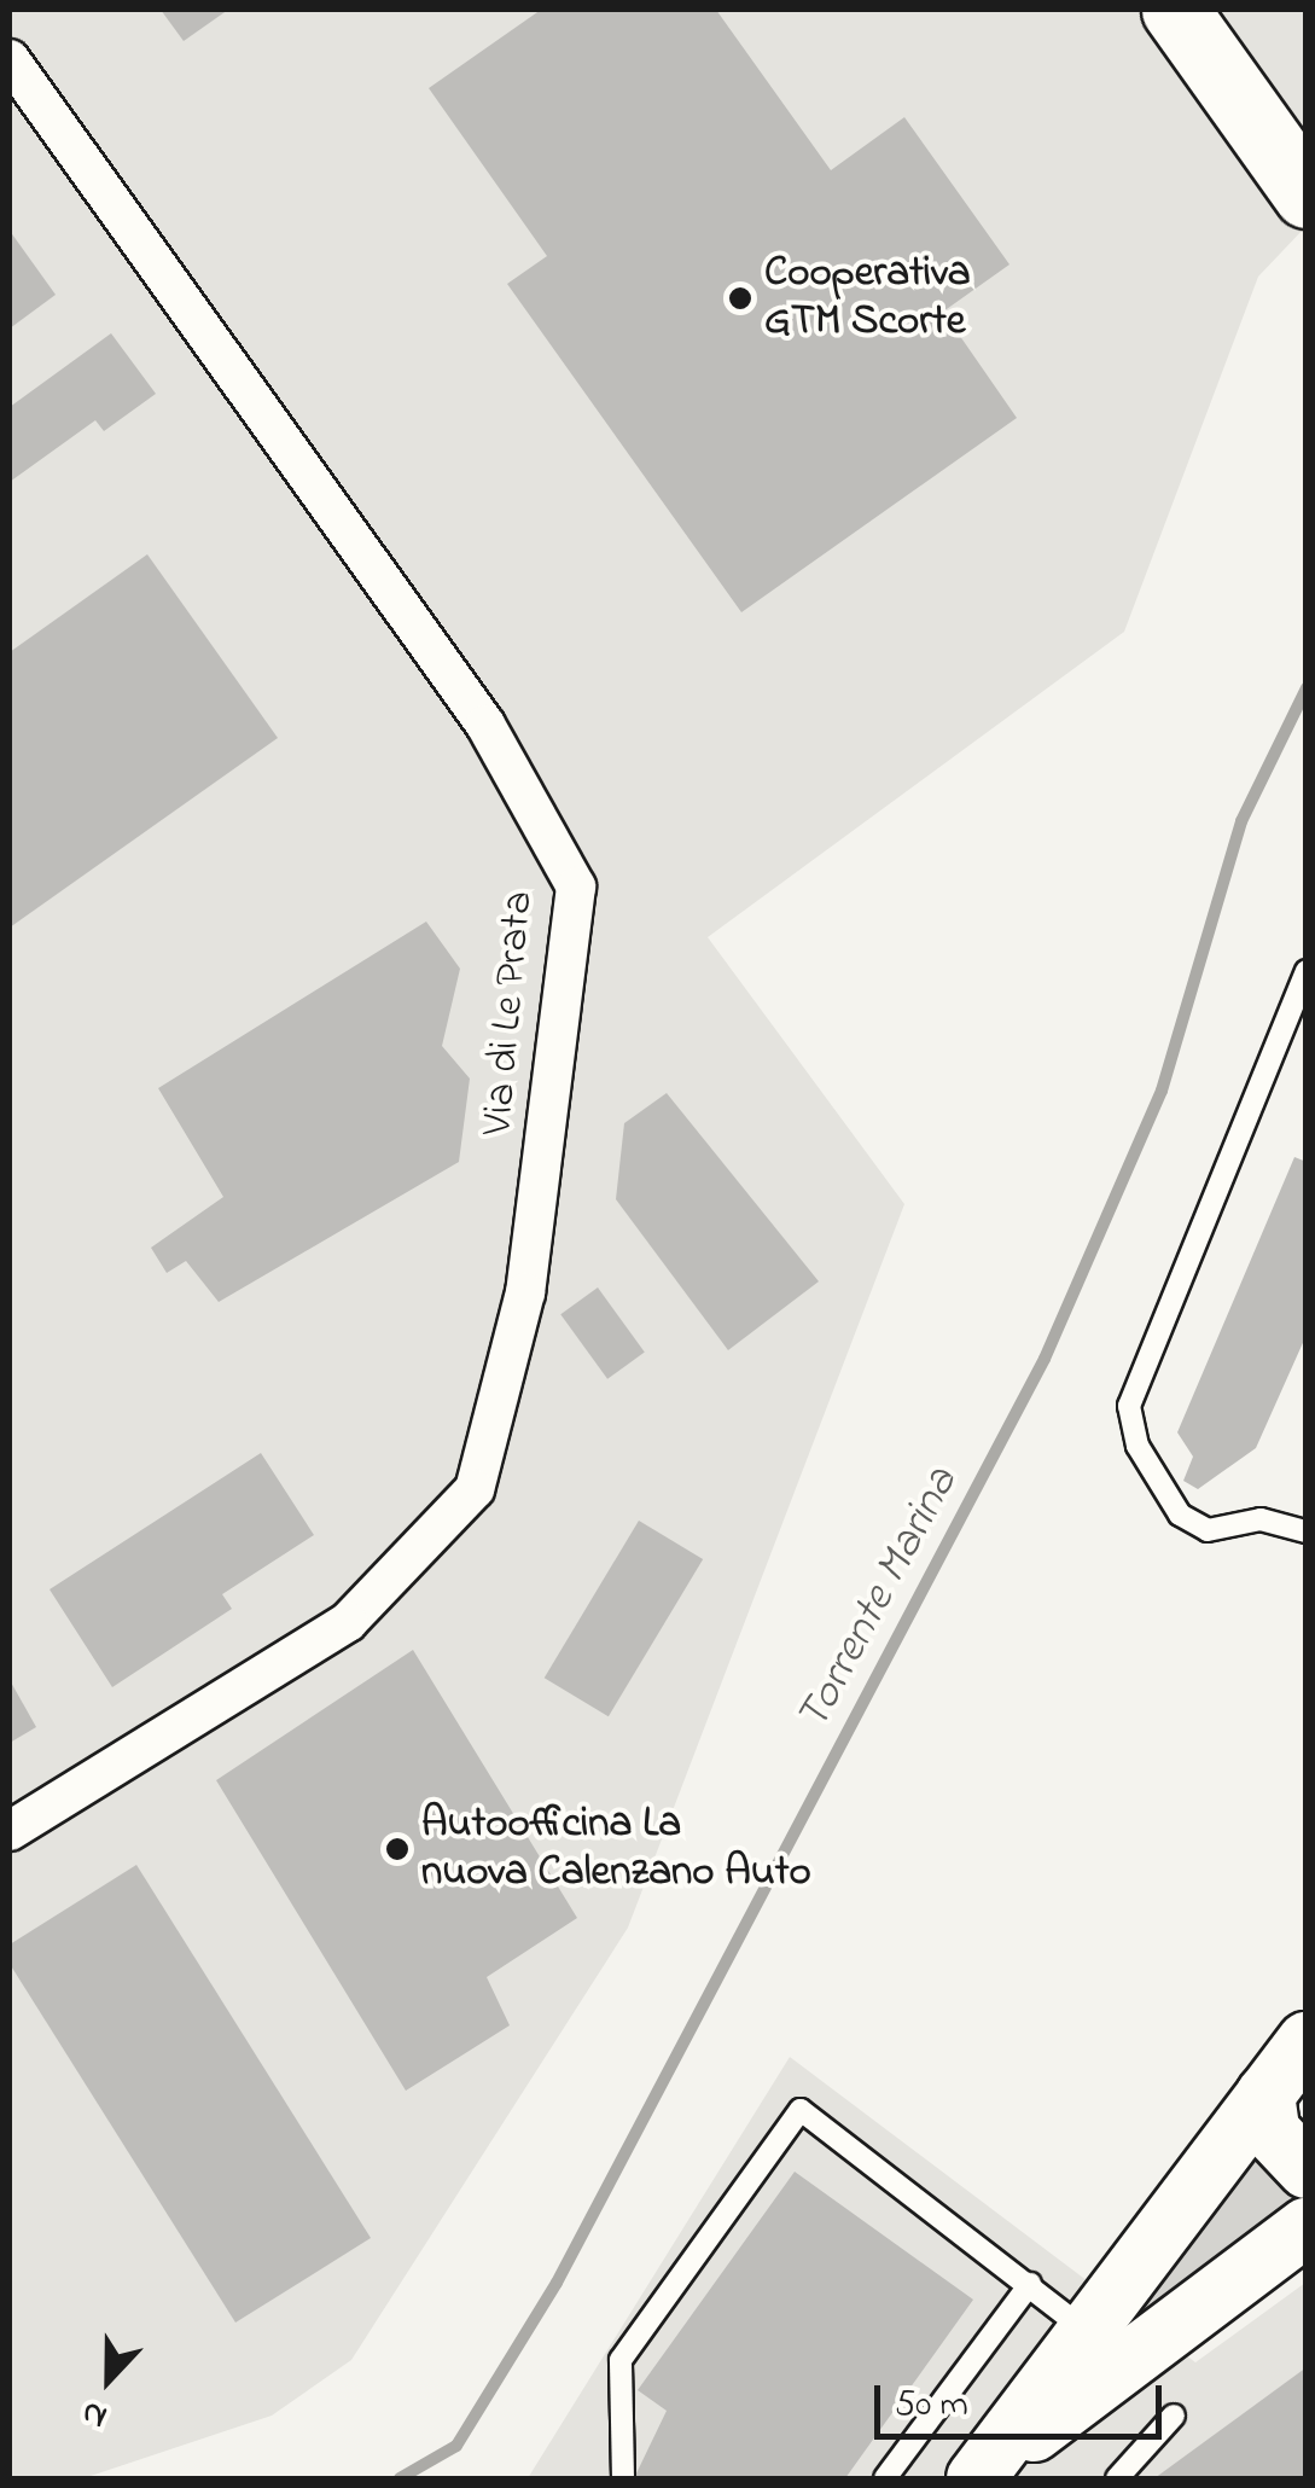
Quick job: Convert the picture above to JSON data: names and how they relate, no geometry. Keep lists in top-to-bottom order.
{
  "streets": {
    "street": ["Via di Le Prata"]
  },
  "water": ["Torrente Marina"],
  "places": ["Cooperativa GTM Scorte", "Autoofficina La nuova Calenzano Auto"],
  "scale_bar": "50 m",
  "north": "bottom"
}
